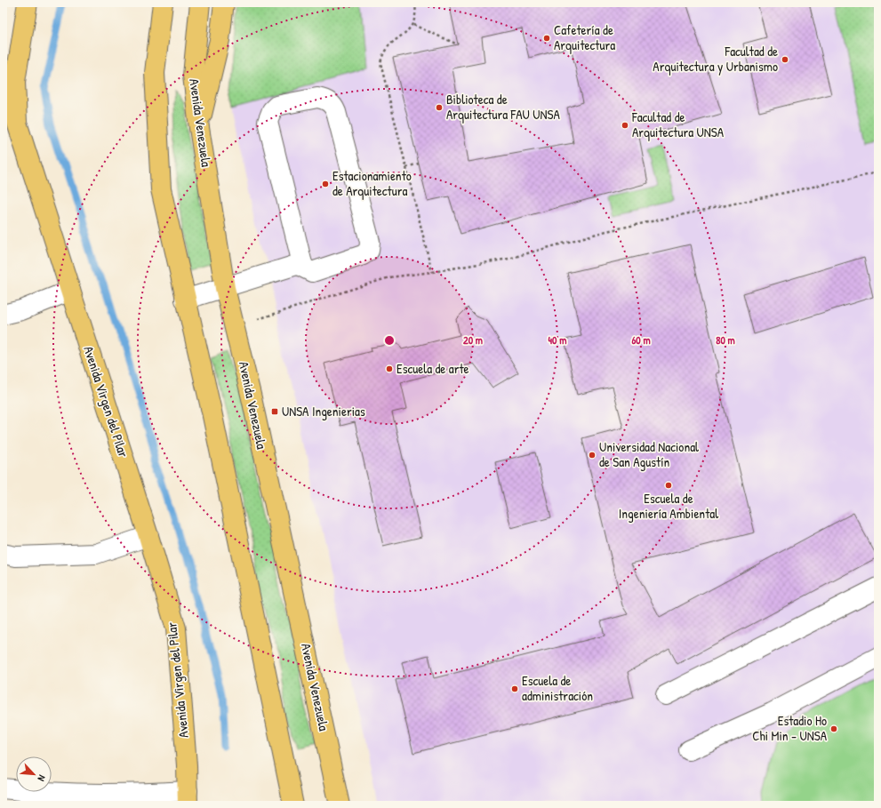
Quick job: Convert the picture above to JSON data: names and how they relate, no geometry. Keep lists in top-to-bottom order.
{
  "streets": {
    "main road": ["Avenida Venezuela", "Avenida Virgen del Pilar"]
  },
  "places": {
    "other": [
      "Cafetería de Arquitectura",
      "Facultad de Arquitectura y Urbanismo",
      "Biblioteca de Arquitectura FAU UNSA",
      "Facultad de Arquitectura UNSA",
      "Estacionamiento de Arquitectura",
      "Escuela de arte",
      "Universidad Nacional de San Agustín",
      "Escuela de Ingeniería Ambiental",
      "Escuela de administración",
      "Estadio Ho Chi Min - UNSA"
    ],
    "transit": ["UNSA Ingenierias"]
  },
  "north": "bottom right",
  "rings": [
    "20 m",
    "40 m",
    "60 m",
    "80 m"
  ]
}
